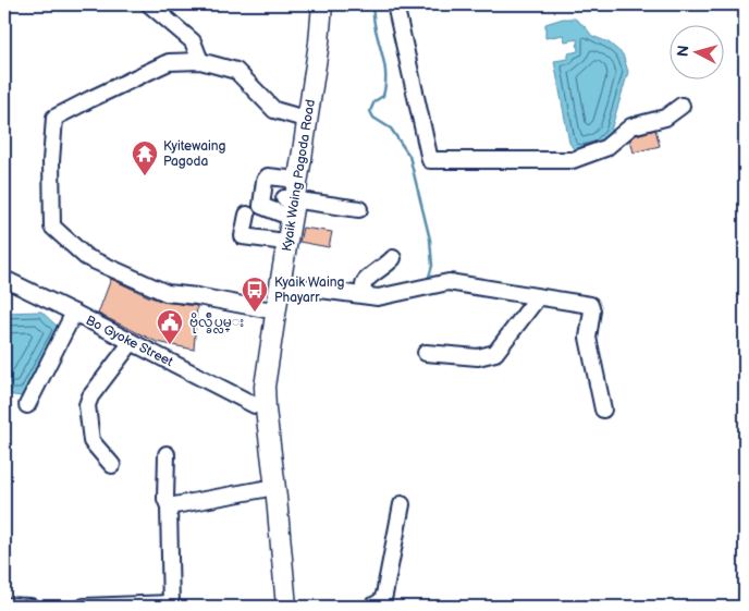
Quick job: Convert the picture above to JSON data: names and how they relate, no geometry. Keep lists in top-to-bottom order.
{
  "streets": {
    "main road": ["Kyaik Waing Pagoda Road"],
    "street": ["Bo Gyoke Street"]
  },
  "crossings": [
    ["Kyaik Waing Pagoda Road", "Bo Gyoke Street"]
  ],
  "places": {
    "temple": ["Kyitewaing Pagoda"],
    "bus stop": ["Kyaik Waing Phayarr"],
    "public building": ["ဗိုလ္ခ်ဳပ္လမ္း"]
  },
  "north": "left"
}
